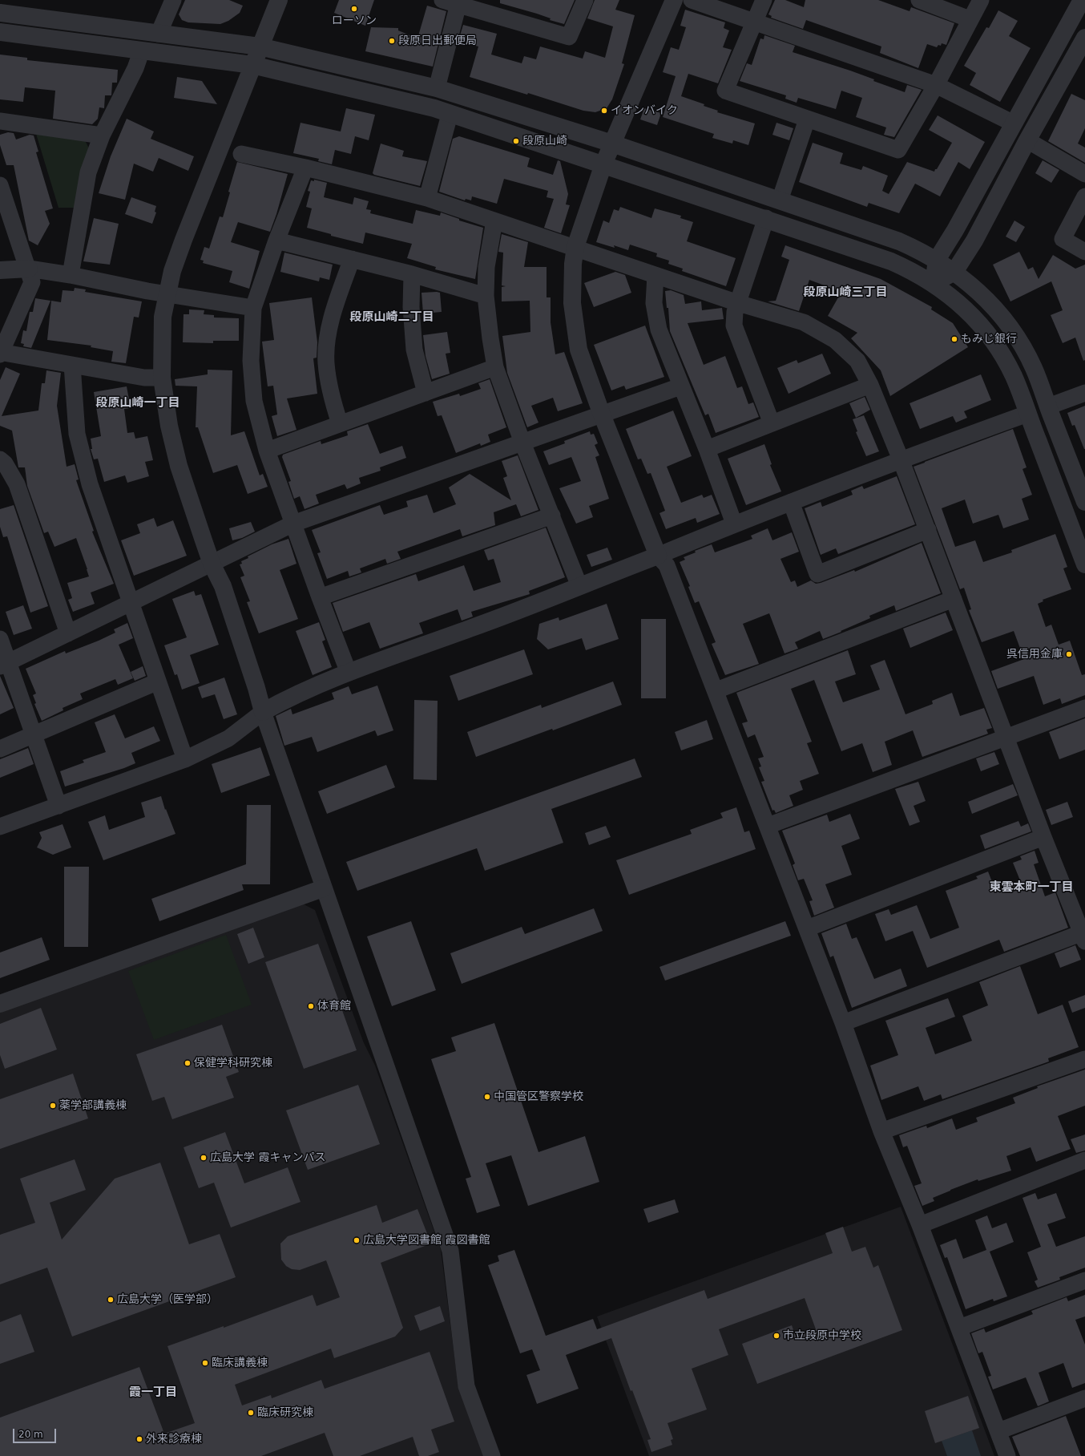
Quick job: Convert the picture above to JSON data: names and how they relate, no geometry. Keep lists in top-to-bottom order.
{
  "districts": [
    "段原山崎三丁目",
    "段原山崎二丁目",
    "段原山崎一丁目",
    "東雲本町一丁目",
    "霞一丁目"
  ],
  "places": [
    "ローソン",
    "段原日出郵便局",
    "イオンバイク",
    "段原山崎",
    "もみじ銀行",
    "呉信用金庫",
    "体育館",
    "保健学科研究棟",
    "中国管区警察学校",
    "薬学部講義棟",
    "広島大学 霞キャンパス",
    "広島大学図書館 霞図書館",
    "広島大学（医学部）",
    "市立段原中学校",
    "臨床講義棟",
    "臨床研究棟",
    "外来診療棟"
  ],
  "scale_bar": "20 m"
}
